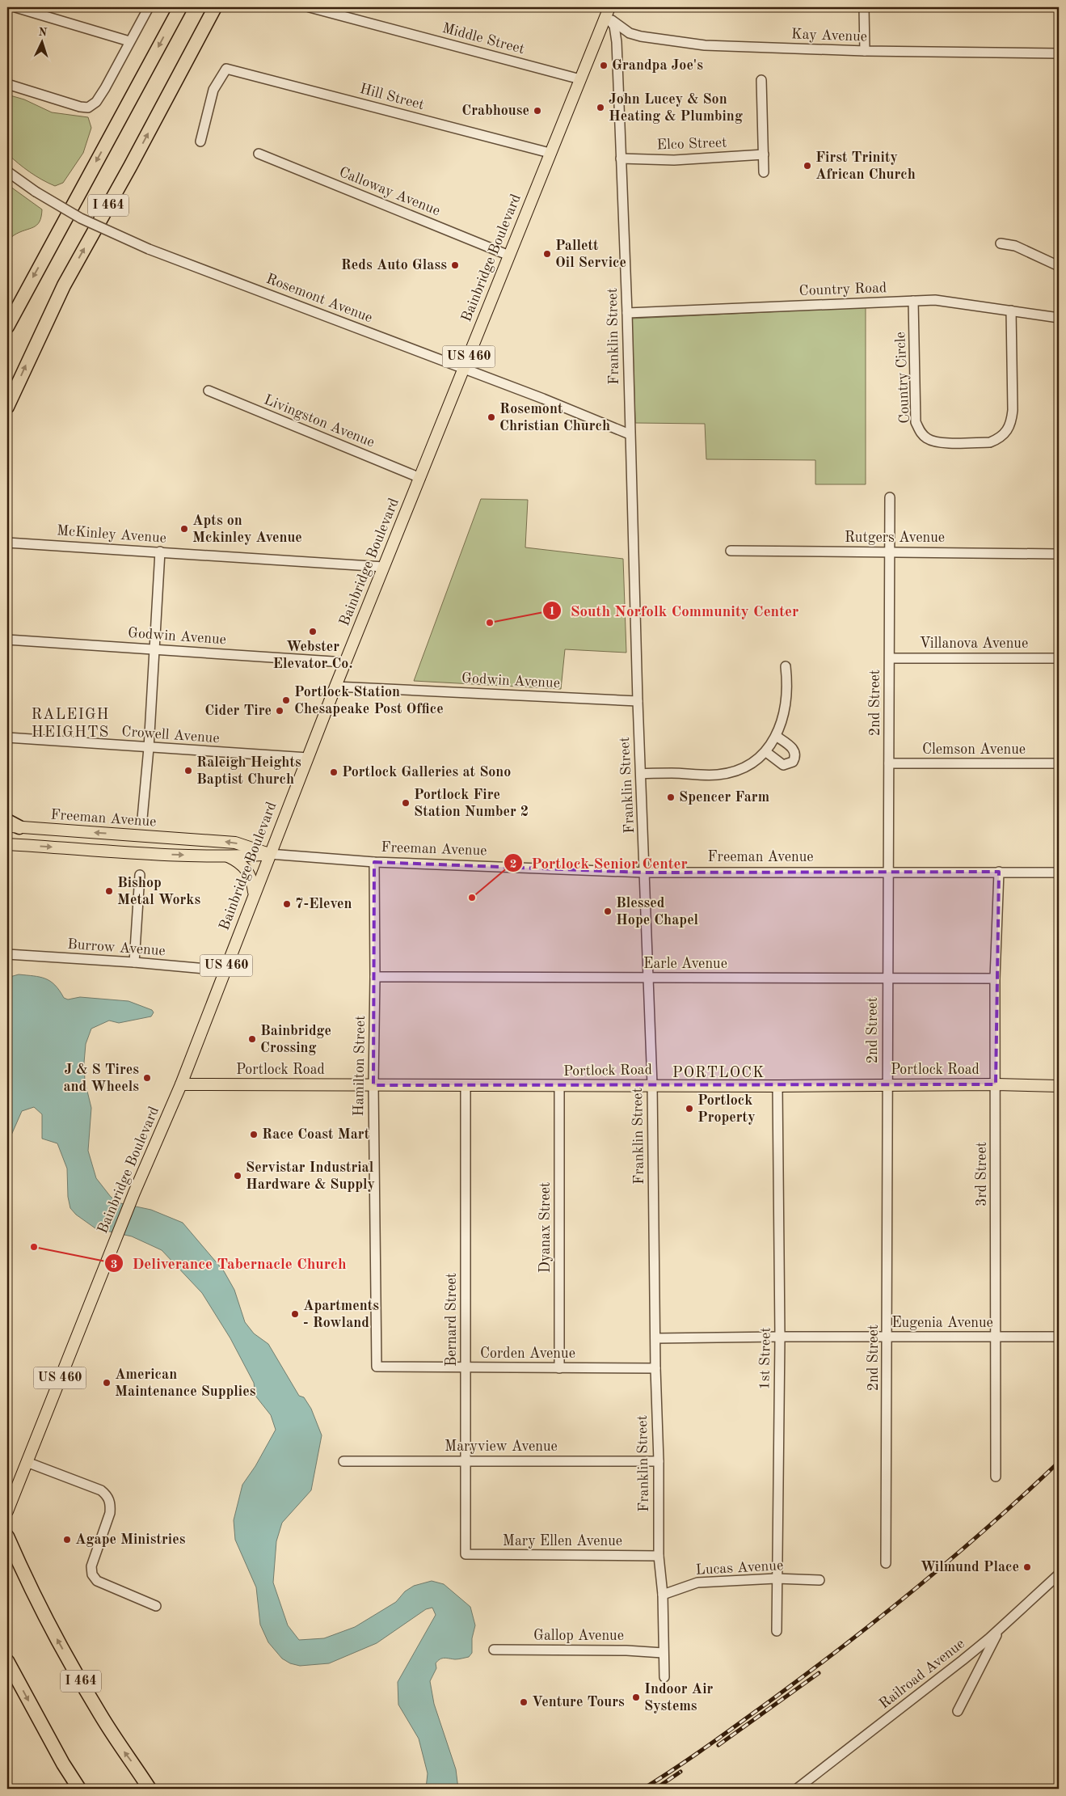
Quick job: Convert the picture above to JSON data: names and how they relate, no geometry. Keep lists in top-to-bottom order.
{
  "streets": {
    "highway": ["I 464"],
    "main road": [
      "Bainbridge Boulevard",
      "US 460",
      "Freeman Avenue",
      "Portlock Road"
    ],
    "street": [
      "Kay Avenue",
      "Middle Street",
      "Hill Street",
      "Elco Street",
      "Calloway Avenue",
      "Country Road",
      "Rosemont Avenue",
      "Franklin Street",
      "Country Circle",
      "Livingston Avenue",
      "McKinley Avenue",
      "Rutgers Avenue",
      "Godwin Avenue",
      "Villanova Avenue",
      "2nd Street",
      "Crowell Avenue",
      "Clemson Avenue",
      "Burrow Avenue",
      "Earle Avenue",
      "Hamilton Street",
      "3rd Street",
      "Dyanax Street",
      "Bernard Street",
      "Eugenia Avenue",
      "Corden Avenue",
      "1st Street",
      "Maryview Avenue",
      "Mary Ellen Avenue",
      "Lucas Avenue",
      "Gallop Avenue",
      "Railroad Avenue"
    ]
  },
  "crossings": [
    ["Kay Avenue", "Bainbridge Boulevard"],
    ["Kay Avenue", "Franklin Street"],
    ["Middle Street", "Bainbridge Boulevard"],
    ["Hill Street", "Bainbridge Boulevard"],
    ["Elco Street", "Franklin Street"],
    ["Calloway Avenue", "Bainbridge Boulevard"],
    ["Bainbridge Boulevard", "Rosemont Avenue"],
    ["Bainbridge Boulevard", "Franklin Street"],
    ["Bainbridge Boulevard", "Livingston Avenue"],
    ["Bainbridge Boulevard", "McKinley Avenue"],
    ["Bainbridge Boulevard", "Godwin Avenue"],
    ["Bainbridge Boulevard", "Crowell Avenue"],
    ["Bainbridge Boulevard", "Freeman Avenue"],
    ["Bainbridge Boulevard", "Burrow Avenue"],
    ["Bainbridge Boulevard", "Portlock Road"],
    ["Country Road", "Franklin Street"],
    ["Country Road", "Country Circle"],
    ["Rosemont Avenue", "Franklin Street"],
    ["Franklin Street", "Godwin Avenue"],
    ["Franklin Street", "Freeman Avenue"],
    ["Franklin Street", "Earle Avenue"],
    ["Franklin Street", "Portlock Road"],
    ["Franklin Street", "Eugenia Avenue"],
    ["Franklin Street", "Corden Avenue"],
    ["Franklin Street", "Maryview Avenue"],
    ["Franklin Street", "Mary Ellen Avenue"],
    ["Franklin Street", "Lucas Avenue"],
    ["Franklin Street", "Gallop Avenue"],
    ["Rutgers Avenue", "2nd Street"],
    ["Villanova Avenue", "2nd Street"],
    ["2nd Street", "Clemson Avenue"],
    ["2nd Street", "Freeman Avenue"],
    ["2nd Street", "Earle Avenue"],
    ["2nd Street", "Portlock Road"],
    ["2nd Street", "Eugenia Avenue"],
    ["Freeman Avenue", "Hamilton Street"],
    ["Freeman Avenue", "3rd Street"],
    ["Earle Avenue", "Hamilton Street"],
    ["Earle Avenue", "3rd Street"],
    ["Hamilton Street", "Portlock Road"],
    ["Hamilton Street", "Corden Avenue"],
    ["Portlock Road", "3rd Street"],
    ["Portlock Road", "Dyanax Street"],
    ["Portlock Road", "Bernard Street"],
    ["Portlock Road", "1st Street"],
    ["3rd Street", "Eugenia Avenue"],
    ["Dyanax Street", "Corden Avenue"],
    ["Bernard Street", "Corden Avenue"],
    ["Bernard Street", "Maryview Avenue"],
    ["Bernard Street", "Mary Ellen Avenue"],
    ["Eugenia Avenue", "1st Street"],
    ["1st Street", "Lucas Avenue"]
  ],
  "districts": ["RALEIGH HEIGHTS", "PORTLOCK"],
  "places": [
    "Grandpa Joe's",
    "John Lucey & Son Heating & Plumbing",
    "Crabhouse",
    "First Trinity African Church",
    "Pallett Oil Service",
    "Reds Auto Glass",
    "Rosemont Christian Church",
    "Apts on Mckinley Avenue",
    "South Norfolk Community Center",
    "Webster Elevator Co.",
    "Portlock Station Chesapeake Post Office",
    "Cider Tire",
    "Raleigh Heights Baptist Church",
    "Portlock Galleries at Sono",
    "Spencer Farm",
    "Portlock Fire Station Number 2",
    "Bishop Metal Works",
    "Portlock Senior Center",
    "7-Eleven",
    "Blessed Hope Chapel",
    "Bainbridge Crossing",
    "J & S Tires and Wheels",
    "Portlock Property",
    "Race Coast Mart",
    "Servistar Industrial Hardware & Supply",
    "Deliverance Tabernacle Church",
    "Apartments - Rowland",
    "American Maintenance Supplies",
    "Agape Ministries",
    "Wilmund Place",
    "Indoor Air Systems",
    "Venture Tours"
  ],
  "north": "top"
}
